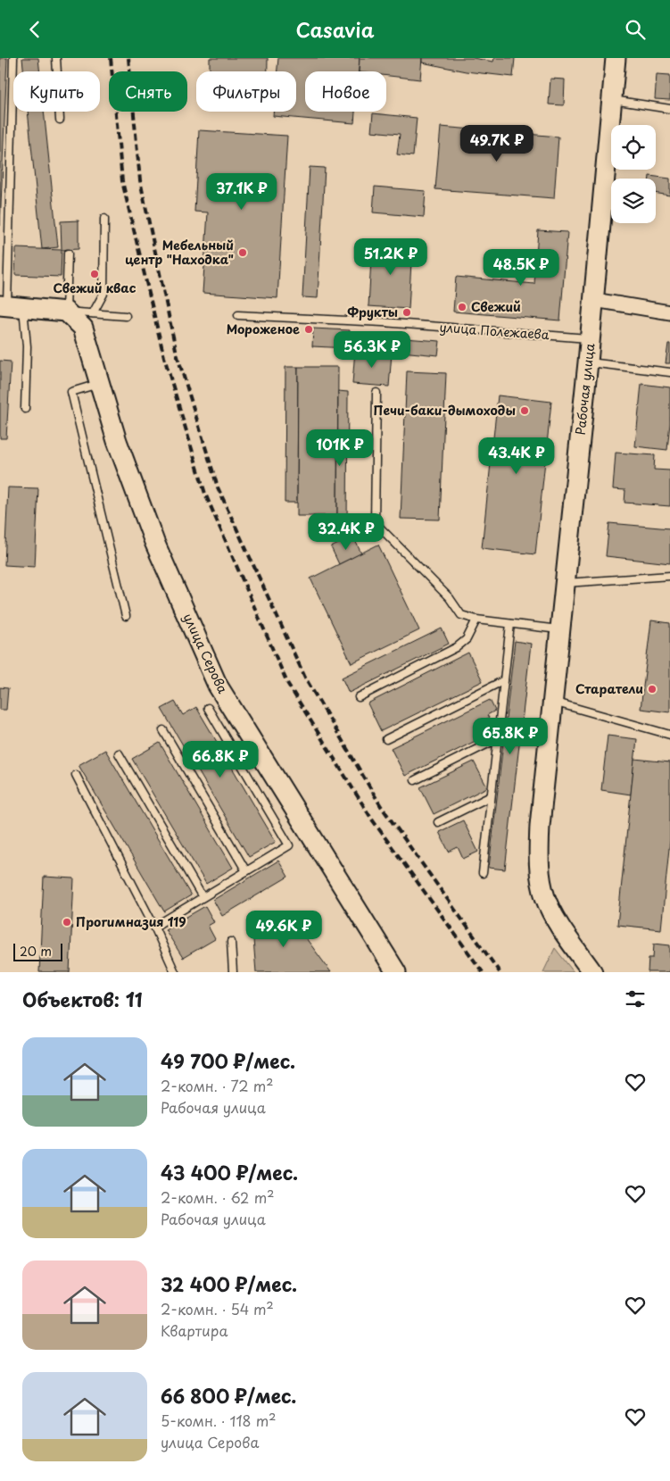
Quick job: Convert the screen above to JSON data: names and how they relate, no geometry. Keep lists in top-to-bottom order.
{
  "streets": {
    "street": ["Рабочая улица", "улица Серова"],
    "lane": ["улица Полежаева"]
  },
  "crossings": [
    ["улица Полежаева", "Рабочая улица"]
  ],
  "places": [
    "Мебельный центр \"Находка\"",
    "Свежий квас",
    "Свежий",
    "Фрукты",
    "Мороженое",
    "Печи-баки-дымоходы",
    "Старатели",
    "Прогимназия 119"
  ],
  "scale_bar": "20 m",
  "page": {
    "header": "Casavia",
    "chip": [
      "Купить",
      "Снять",
      "Фильтры",
      "Новое"
    ],
    "price": [
      "49.7K ₽",
      "37.1K ₽",
      "51.2K ₽",
      "48.5K ₽",
      "56.3K ₽",
      "101K ₽",
      "43.4K ₽",
      "32.4K ₽",
      "65.8K ₽",
      "66.8K ₽",
      "49.6K ₽"
    ],
    "scale": "20 m",
    "heading": "Объектов: 11",
    "list": [
      {
        "name": "49 700 ₽/мес.",
        "note": "2-комн. · 72 m² · Рабочая улица"
      },
      {
        "name": "43 400 ₽/мес.",
        "note": "2-комн. · 62 m² · Рабочая улица"
      },
      {
        "name": "32 400 ₽/мес.",
        "note": "2-комн. · 54 m² · Квартира"
      },
      {
        "name": "66 800 ₽/мес.",
        "note": "5-комн. · 118 m² · улица Серова"
      }
    ]
  }
}
